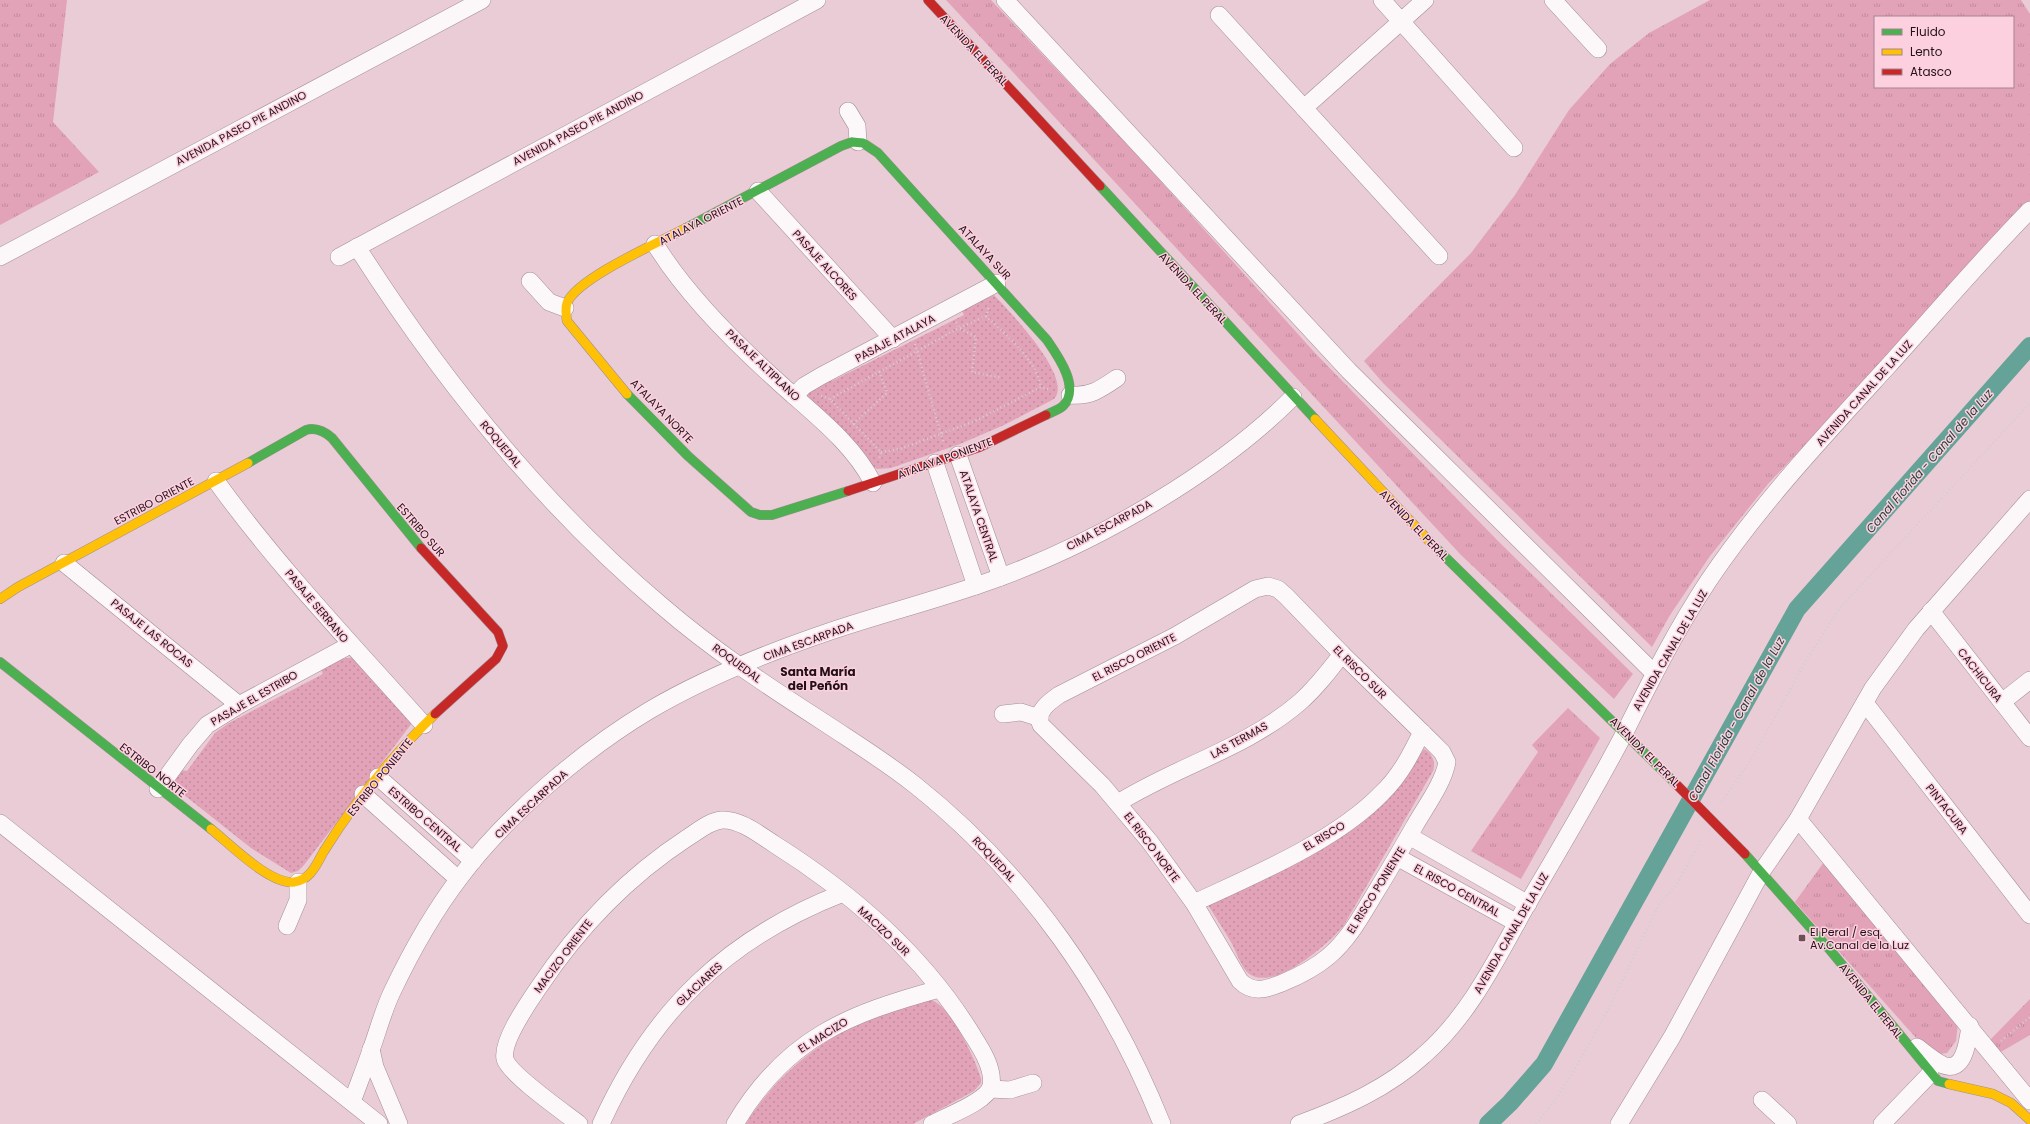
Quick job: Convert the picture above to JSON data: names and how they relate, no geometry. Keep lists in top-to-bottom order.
{
  "streets": {
    "street": [
      "AVENIDA EL PERAL",
      "AVENIDA PASEO PIE ANDINO",
      "ATALAYA ORIENTE",
      "ATALAYA SUR",
      "PASAJE ALCORES",
      "PASAJE ATALAYA",
      "PASAJE ALTIPLANO",
      "AVENIDA CANAL DE LA LUZ",
      "ATALAYA NORTE",
      "ROQUEDAL",
      "ATALAYA PONIENTE",
      "ESTRIBO ORIENTE",
      "ATALAYA CENTRAL",
      "CIMA ESCARPADA",
      "ESTRIBO SUR",
      "PASAJE SERRANO",
      "PASAJE LAS ROCAS",
      "EL RISCO ORIENTE",
      "EL RISCO SUR",
      "CACHICURA",
      "PASAJE EL ESTRIBO",
      "LAS TERMAS",
      "ESTRIBO NORTE",
      "ESTRIBO PONIENTE",
      "PINTACURA",
      "ESTRIBO CENTRAL",
      "EL RISCO",
      "EL RISCO NORTE",
      "EL RISCO PONIENTE",
      "EL RISCO CENTRAL",
      "MACIZO SUR",
      "MACIZO ORIENTE",
      "GLACIARES",
      "EL MACIZO"
    ]
  },
  "crossings": [
    ["AVENIDA EL PERAL", "AVENIDA CANAL DE LA LUZ"],
    ["AVENIDA EL PERAL", "CIMA ESCARPADA"],
    ["AVENIDA PASEO PIE ANDINO", "ROQUEDAL"],
    ["ATALAYA ORIENTE", "ATALAYA SUR"],
    ["ATALAYA ORIENTE", "PASAJE ALCORES"],
    ["ATALAYA ORIENTE", "PASAJE ALTIPLANO"],
    ["ATALAYA ORIENTE", "ATALAYA NORTE"],
    ["ATALAYA SUR", "PASAJE ATALAYA"],
    ["ATALAYA SUR", "ATALAYA PONIENTE"],
    ["PASAJE ALCORES", "PASAJE ATALAYA"],
    ["PASAJE ATALAYA", "PASAJE ALTIPLANO"],
    ["PASAJE ALTIPLANO", "ATALAYA PONIENTE"],
    ["AVENIDA CANAL DE LA LUZ", "EL RISCO CENTRAL"],
    ["ATALAYA NORTE", "ATALAYA PONIENTE"],
    ["ROQUEDAL", "CIMA ESCARPADA"],
    ["ATALAYA PONIENTE", "ATALAYA CENTRAL"],
    ["ESTRIBO ORIENTE", "ESTRIBO SUR"],
    ["ESTRIBO ORIENTE", "PASAJE SERRANO"],
    ["ESTRIBO ORIENTE", "PASAJE LAS ROCAS"],
    ["ATALAYA CENTRAL", "CIMA ESCARPADA"],
    ["CIMA ESCARPADA", "ESTRIBO CENTRAL"],
    ["ESTRIBO SUR", "ESTRIBO PONIENTE"],
    ["PASAJE SERRANO", "PASAJE EL ESTRIBO"],
    ["PASAJE SERRANO", "ESTRIBO PONIENTE"],
    ["PASAJE LAS ROCAS", "PASAJE EL ESTRIBO"],
    ["EL RISCO ORIENTE", "EL RISCO SUR"],
    ["EL RISCO ORIENTE", "EL RISCO NORTE"],
    ["EL RISCO SUR", "LAS TERMAS"],
    ["EL RISCO SUR", "EL RISCO"],
    ["EL RISCO SUR", "EL RISCO PONIENTE"],
    ["PASAJE EL ESTRIBO", "ESTRIBO NORTE"],
    ["LAS TERMAS", "EL RISCO NORTE"],
    ["ESTRIBO NORTE", "ESTRIBO PONIENTE"],
    ["ESTRIBO PONIENTE", "ESTRIBO CENTRAL"],
    ["EL RISCO", "EL RISCO NORTE"],
    ["EL RISCO NORTE", "EL RISCO PONIENTE"],
    ["EL RISCO PONIENTE", "EL RISCO CENTRAL"],
    ["MACIZO SUR", "MACIZO ORIENTE"],
    ["MACIZO SUR", "GLACIARES"],
    ["MACIZO SUR", "EL MACIZO"]
  ],
  "districts": ["Santa María del Peñón"],
  "water": ["Canal Florida - Canal de la Luz"],
  "places": {
    "transit": ["El Peral / esq. Av.Canal de la Luz"]
  },
  "legend": ["Fluido", "Lento", "Atasco"]
}
